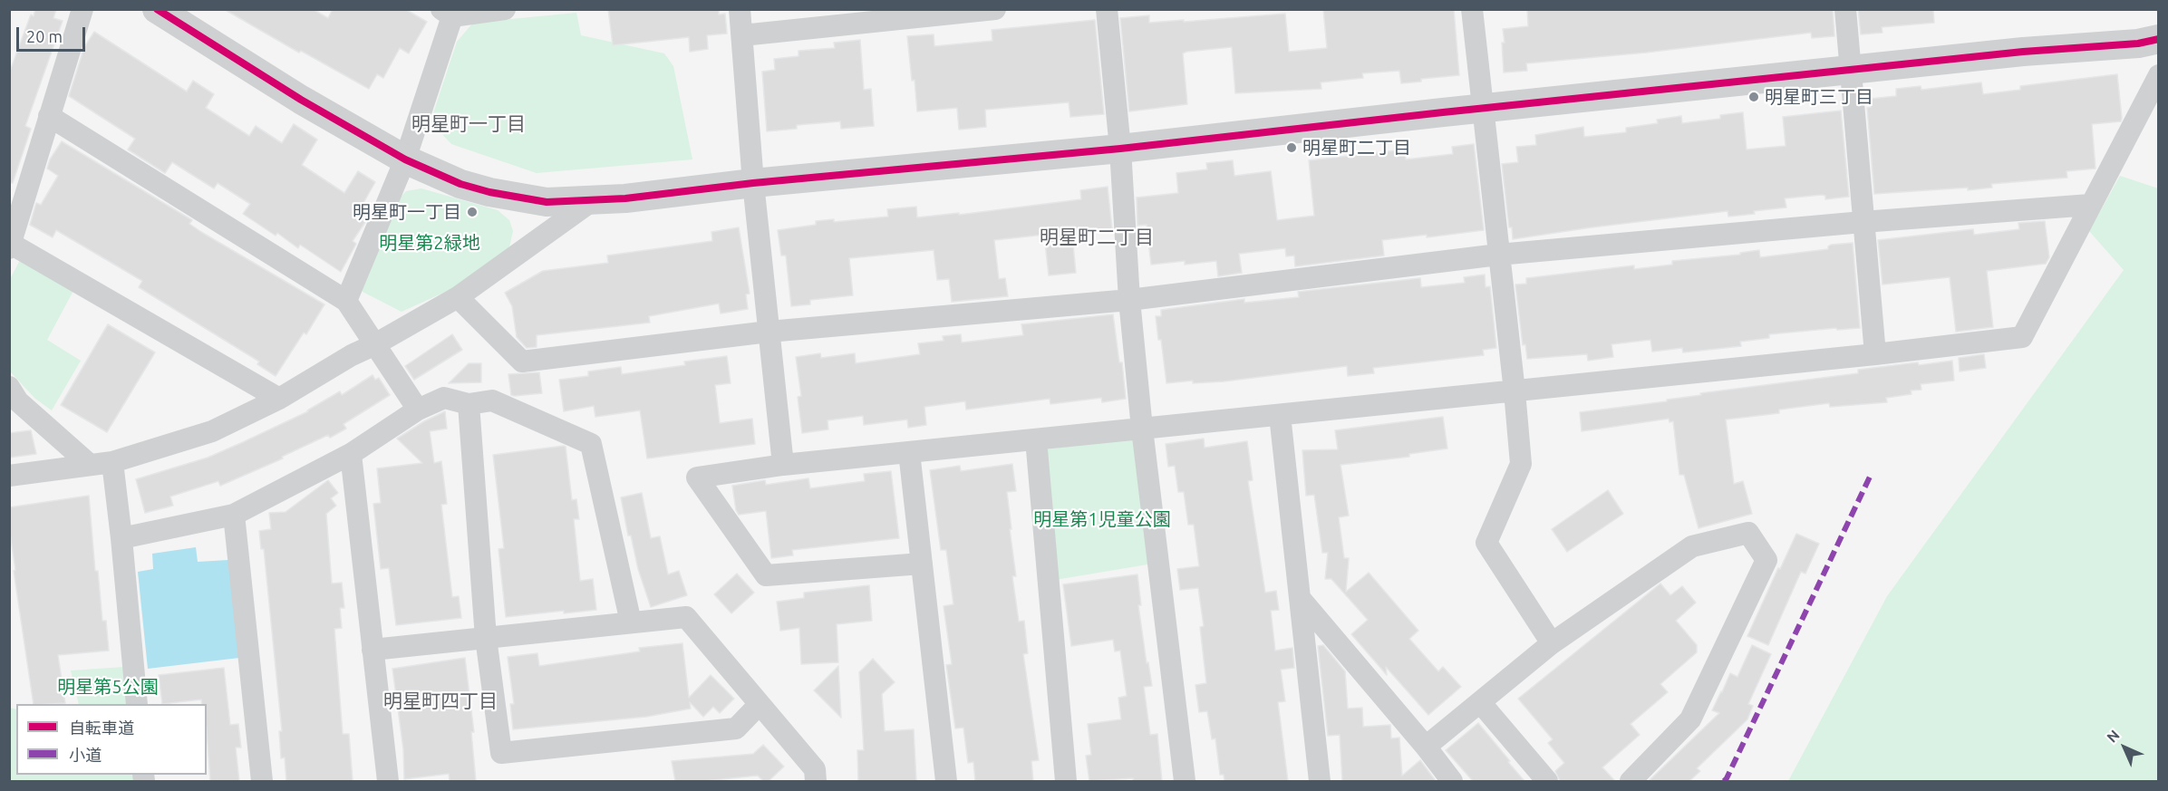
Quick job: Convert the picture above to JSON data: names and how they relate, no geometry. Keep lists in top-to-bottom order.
{
  "districts": ["明星町一丁目", "明星町二丁目", "明星町四丁目"],
  "parks": ["明星第2緑地", "明星第1児童公園", "明星第5公園"],
  "places": ["明星町三丁目", "明星町二丁目", "明星町一丁目"],
  "legend": ["自転車道", "小道"],
  "scale_bar": "20 m",
  "north": "top left"
}
